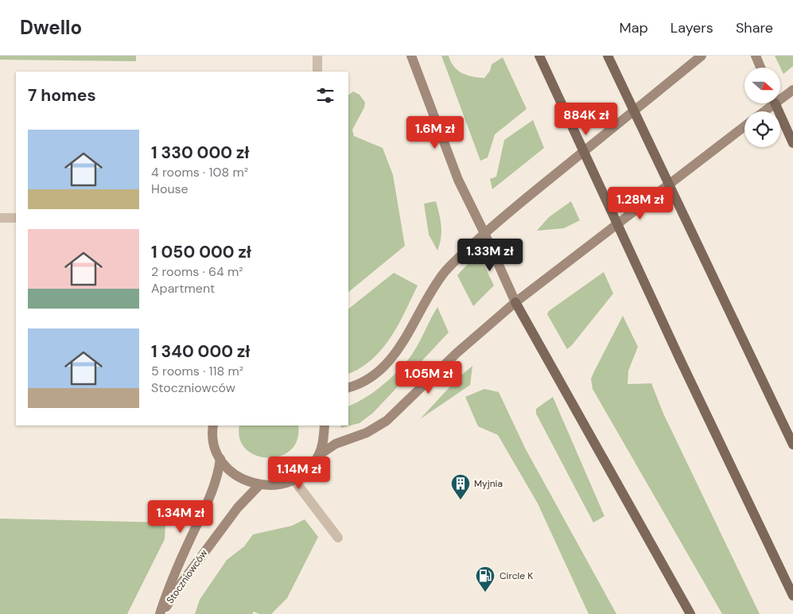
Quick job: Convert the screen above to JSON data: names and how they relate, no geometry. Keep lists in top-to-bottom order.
{
  "streets": {
    "street": ["Stoczniowców"]
  },
  "places": {
    "building": ["Myjnia"],
    "fuel station": ["Circle K"]
  },
  "north": "right",
  "page": {
    "header": "Dwello",
    "nav": ["Map", "Layers", "Share"],
    "heading": "7 homes",
    "price": [
      "884K zł",
      "1.6M zł",
      "1.28M zł",
      "1.33M zł",
      "1.05M zł",
      "1.14M zł",
      "1.34M zł"
    ],
    "list": [
      {
        "name": "1 330 000 zł",
        "note": "4 rooms · 108 m² · House"
      },
      {
        "name": "1 050 000 zł",
        "note": "2 rooms · 64 m² · Apartment"
      },
      {
        "name": "1 340 000 zł",
        "note": "5 rooms · 118 m² · Stoczniowców"
      }
    ]
  }
}
